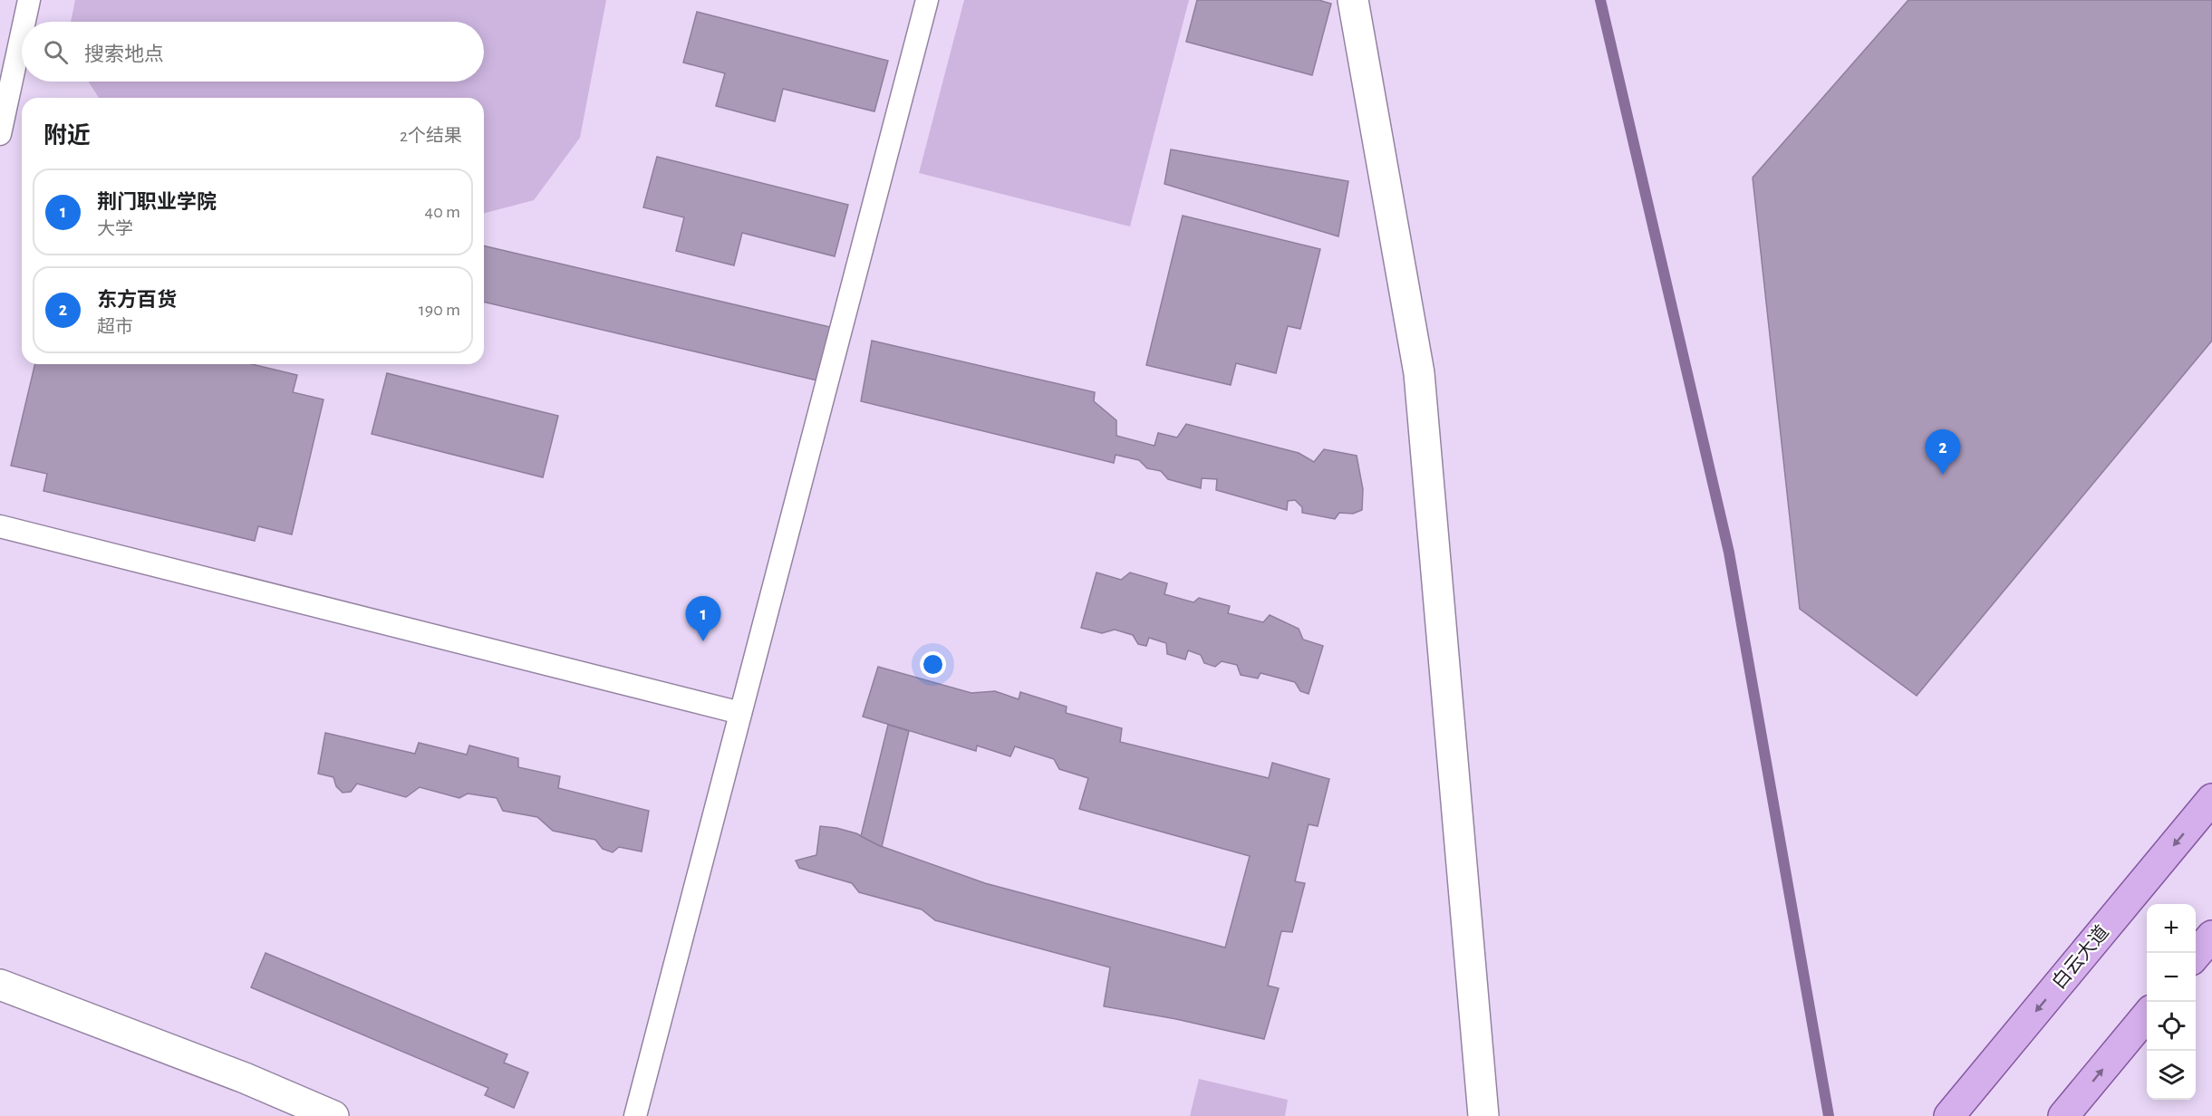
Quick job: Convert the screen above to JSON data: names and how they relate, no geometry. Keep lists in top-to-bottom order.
{
  "streets": {
    "main road": ["白云大道"]
  },
  "page": {
    "search": "搜索地点",
    "heading": ["附近", "2个结果"],
    "list": [
      {
        "mark": "1",
        "name": "荆门职业学院",
        "note": "大学",
        "value": "40 m"
      },
      {
        "mark": "2",
        "name": "东方百货",
        "note": "超市",
        "value": "190 m"
      }
    ],
    "pins": ["2", "1"],
    "map_buttons": ["+", "−"]
  }
}
